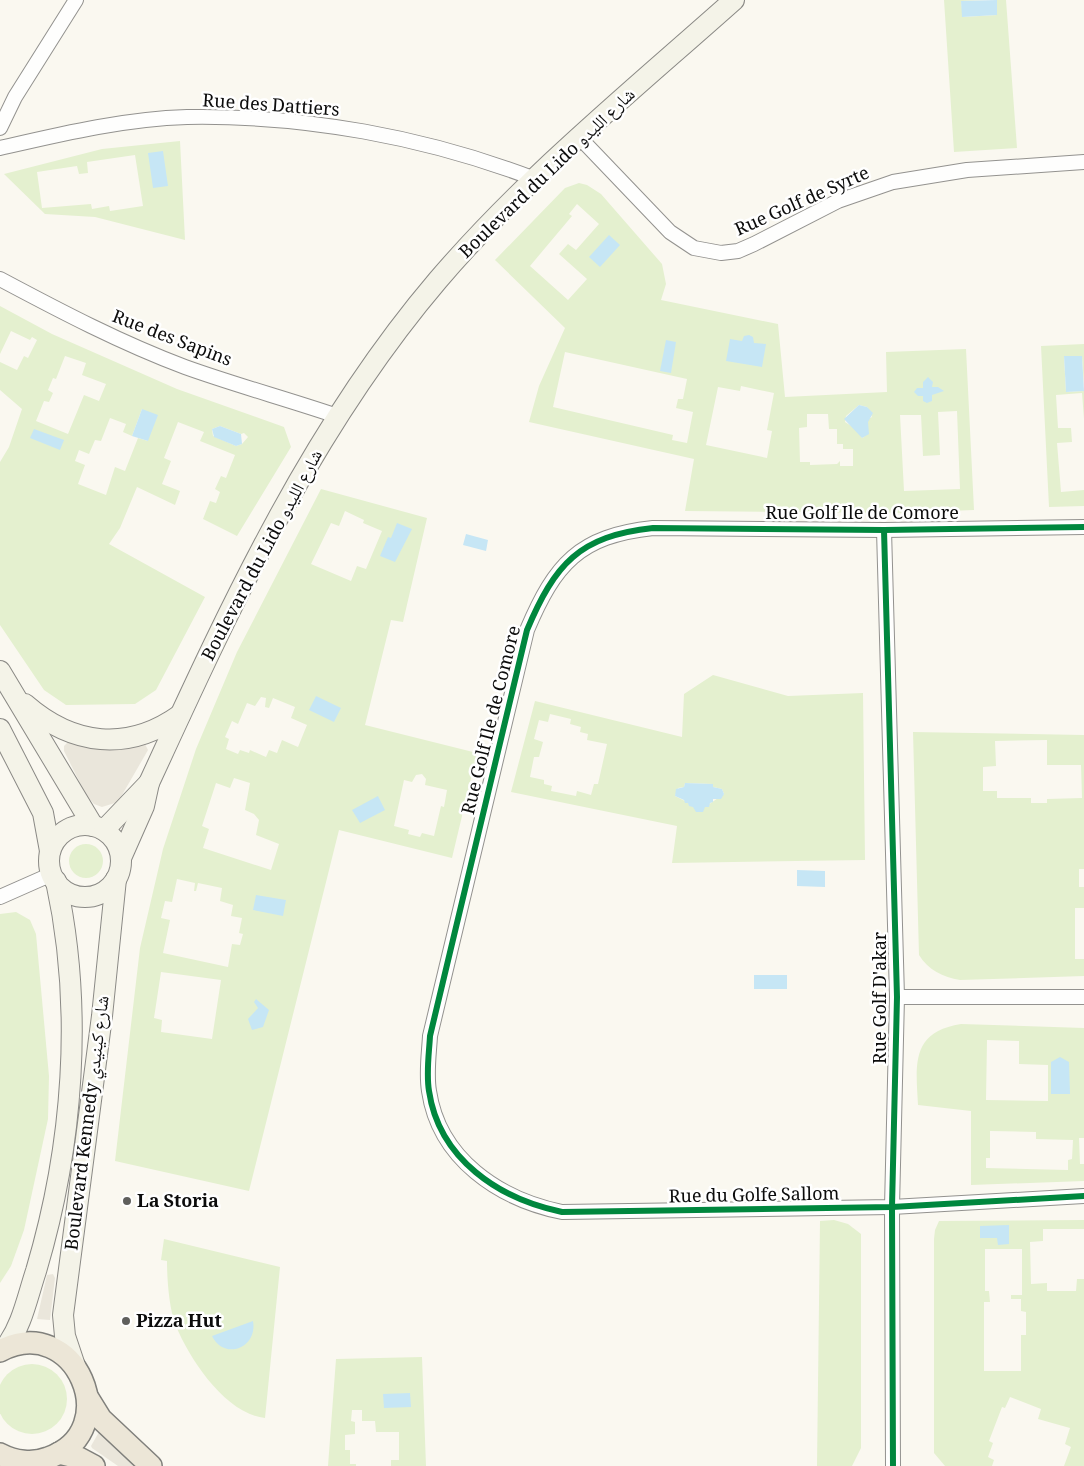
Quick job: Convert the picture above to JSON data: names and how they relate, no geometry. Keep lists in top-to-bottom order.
{
  "streets": {
    "main road": ["Boulevard du Lido شارع الليدو", "Boulevard Kennedy شارع كينيدي"],
    "street": [
      "Rue des Dattiers",
      "Rue Golf de Syrte",
      "Rue des Sapins",
      "Rue Golf Ile de Comore",
      "Rue Golf D'akar",
      "Rue du Golfe Sallom"
    ]
  },
  "crossings": [
    ["Rue des Dattiers", "Boulevard du Lido شارع الليدو"],
    ["Boulevard du Lido شارع الليدو", "Rue Golf de Syrte"],
    ["Boulevard du Lido شارع الليدو", "Rue des Sapins"],
    ["Boulevard du Lido شارع الليدو", "Boulevard Kennedy شارع كينيدي"],
    ["Rue Golf Ile de Comore", "Rue Golf D'akar"],
    ["Rue Golf Ile de Comore", "Rue du Golfe Sallom"],
    ["Rue Golf D'akar", "Rue du Golfe Sallom"]
  ],
  "places": ["La Storia", "Pizza Hut"]
}
